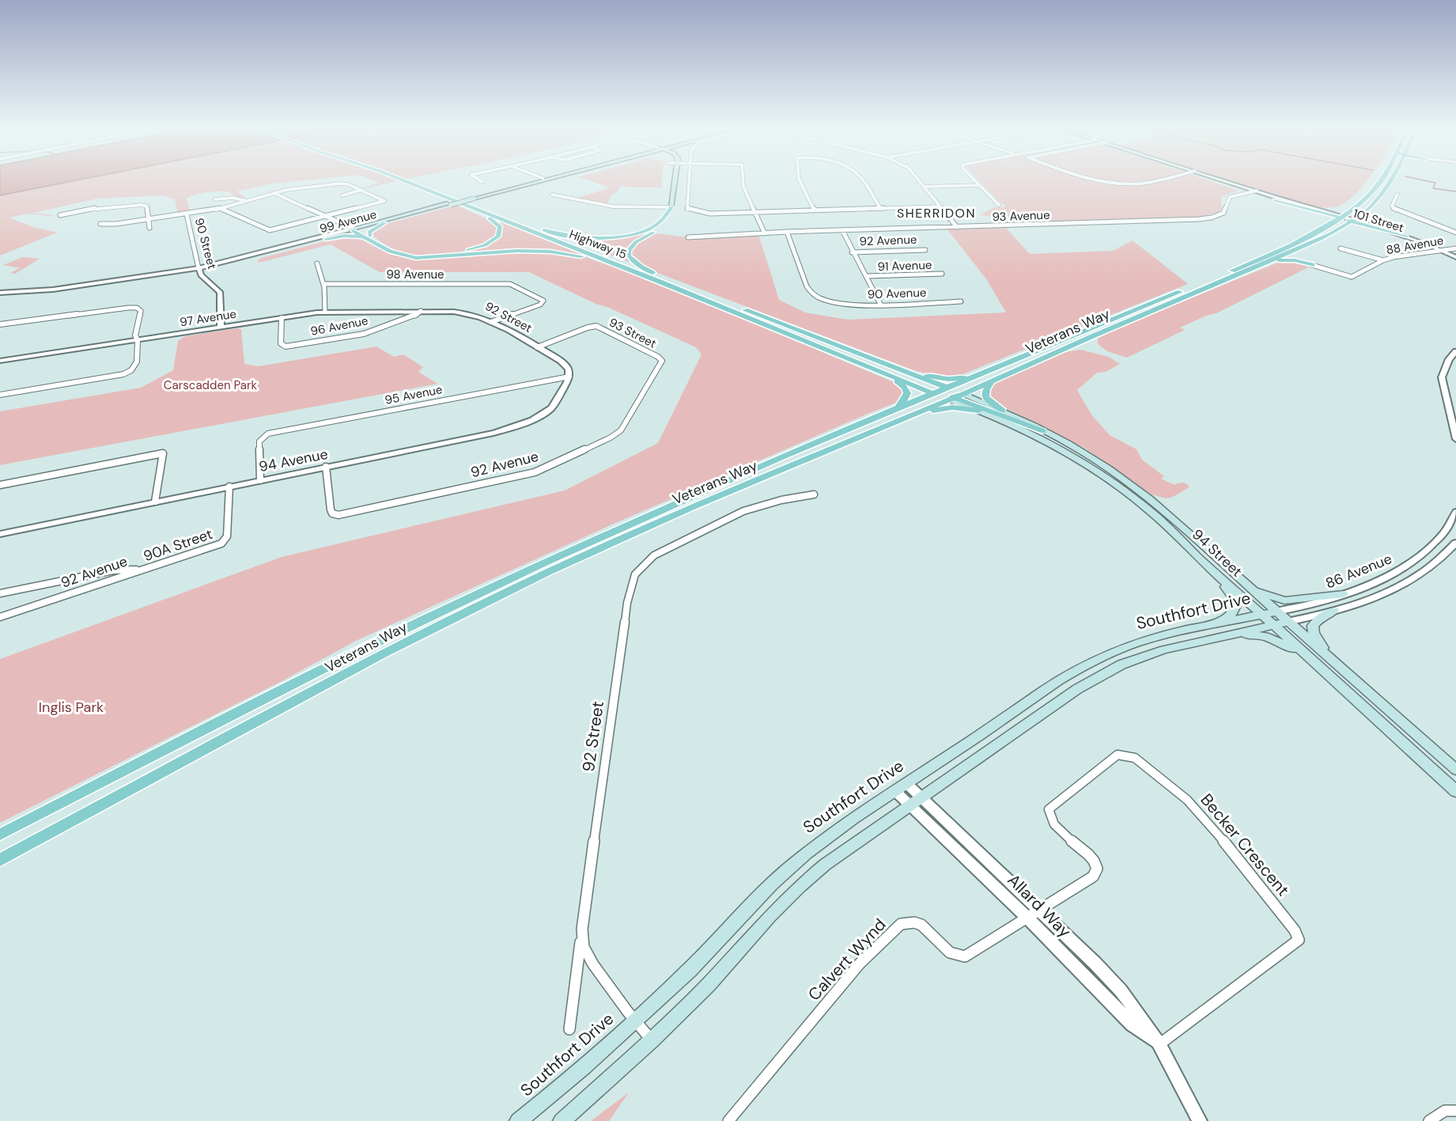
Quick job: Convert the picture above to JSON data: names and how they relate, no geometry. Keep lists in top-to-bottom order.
{
  "streets": {
    "main road": [
      "99 Avenue",
      "Highway 15",
      "Veterans Way",
      "94 Street",
      "86 Avenue",
      "Southfort Drive"
    ],
    "street": [
      "93 Avenue",
      "101 Street",
      "92 Avenue",
      "90 Street",
      "88 Avenue",
      "91 Avenue",
      "98 Avenue",
      "90 Avenue",
      "92 Street",
      "97 Avenue",
      "96 Avenue",
      "93 Street",
      "95 Avenue",
      "94 Avenue",
      "90A Street",
      "Becker Crescent",
      "Allard Way",
      "Calvert Wynd"
    ]
  },
  "crossings": [
    ["93 Avenue", "101 Street"],
    ["93 Avenue", "90 Avenue"],
    ["101 Street", "88 Avenue"],
    ["101 Street", "Veterans Way"],
    ["99 Avenue", "90 Street"],
    ["92 Avenue", "93 Street"],
    ["92 Avenue", "94 Avenue"],
    ["92 Avenue", "90A Street"],
    ["90 Street", "97 Avenue"],
    ["Highway 15", "Veterans Way"],
    ["98 Avenue", "92 Street"],
    ["92 Street", "97 Avenue"],
    ["92 Street", "96 Avenue"],
    ["92 Street", "93 Street"],
    ["92 Street", "95 Avenue"],
    ["92 Street", "94 Avenue"],
    ["92 Street", "Southfort Drive"],
    ["97 Avenue", "96 Avenue"],
    ["Veterans Way", "94 Street"],
    ["95 Avenue", "94 Avenue"],
    ["94 Avenue", "90A Street"],
    ["94 Street", "86 Avenue"],
    ["94 Street", "Southfort Drive"],
    ["86 Avenue", "Southfort Drive"],
    ["Southfort Drive", "Allard Way"],
    ["Becker Crescent", "Allard Way"],
    ["Becker Crescent", "Calvert Wynd"],
    ["Allard Way", "Calvert Wynd"]
  ],
  "districts": ["SHERRIDON"],
  "parks": ["Carscadden Park", "Inglis Park"]
}
